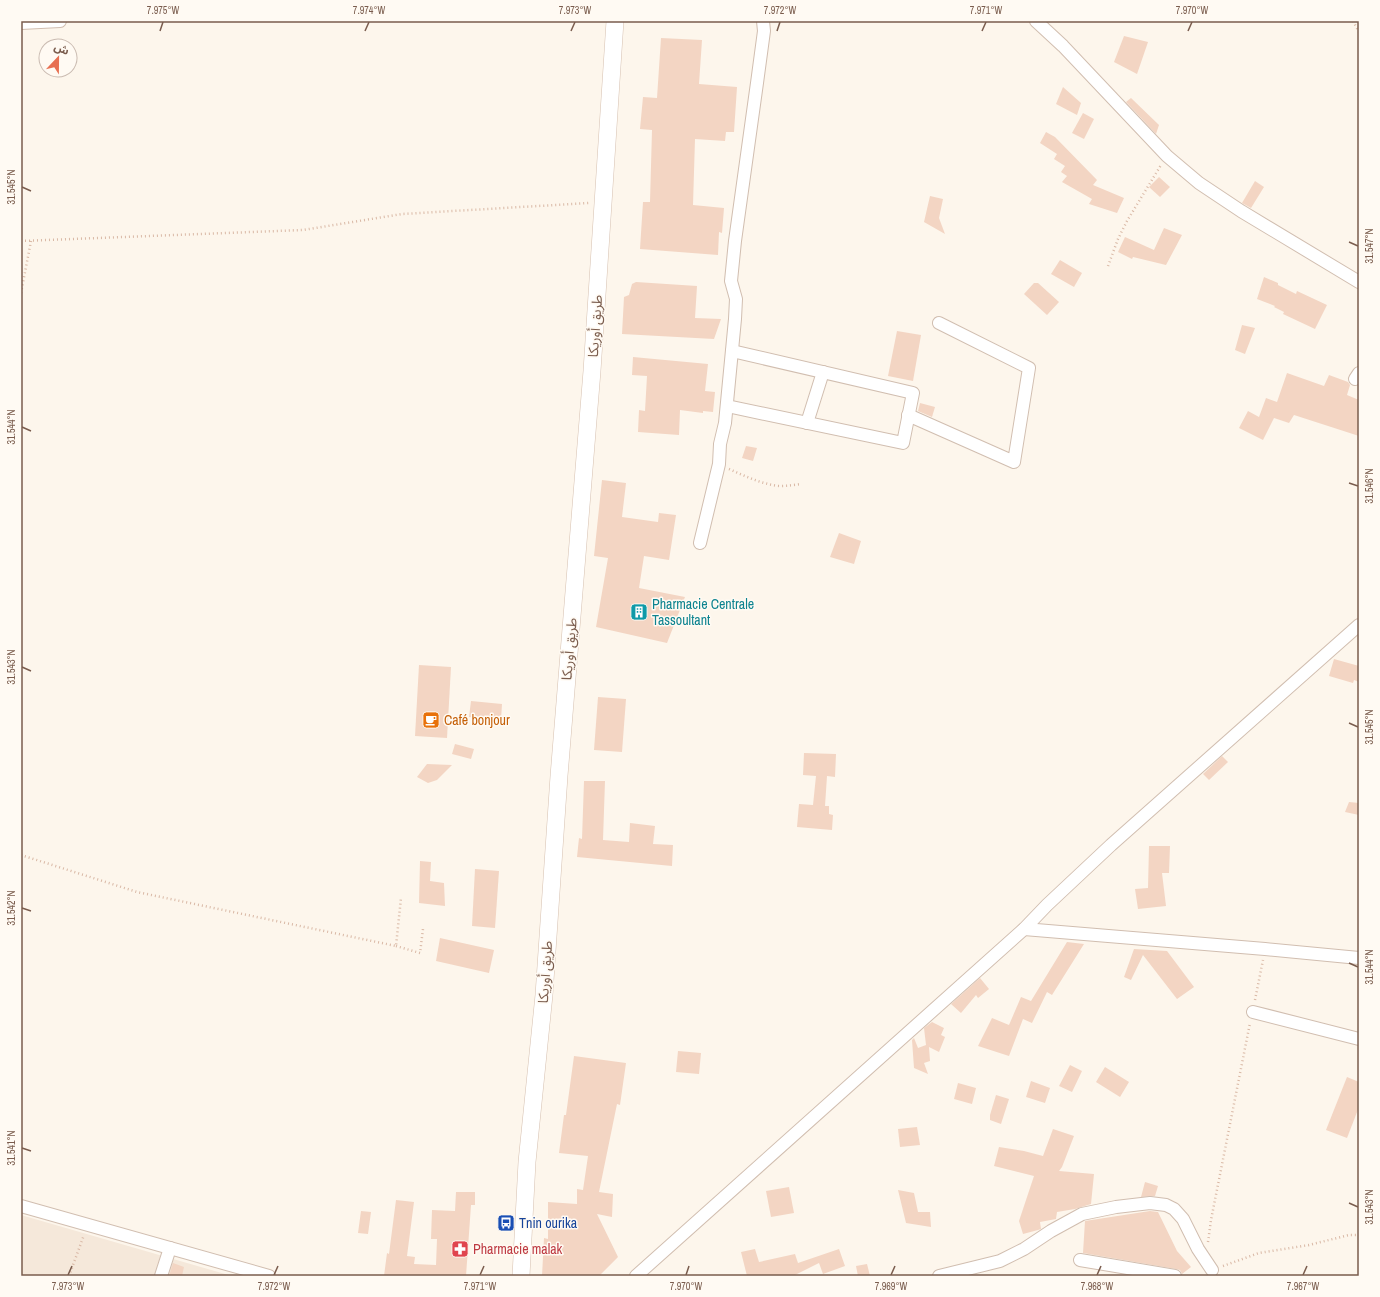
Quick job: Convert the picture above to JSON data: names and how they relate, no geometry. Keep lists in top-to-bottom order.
{
  "streets": {
    "street": ["طريق أوريكا"]
  },
  "places": {
    "building": ["Pharmacie Centrale Tassoultant"],
    "cafe": ["Café bonjour"],
    "bus stop": ["Tnin ourika"],
    "pharmacy": ["Pharmacie malak"]
  },
  "north": "top",
  "coordinates": [
    "7.975°W",
    "7.974°W",
    "7.973°W",
    "7.972°W",
    "7.971°W",
    "7.970°W",
    "31.545°N",
    "31.547°N",
    "31.544°N",
    "31.546°N",
    "31.543°N",
    "31.542°N",
    "31.541°N",
    "7.969°W",
    "7.968°W",
    "7.967°W"
  ]
}
